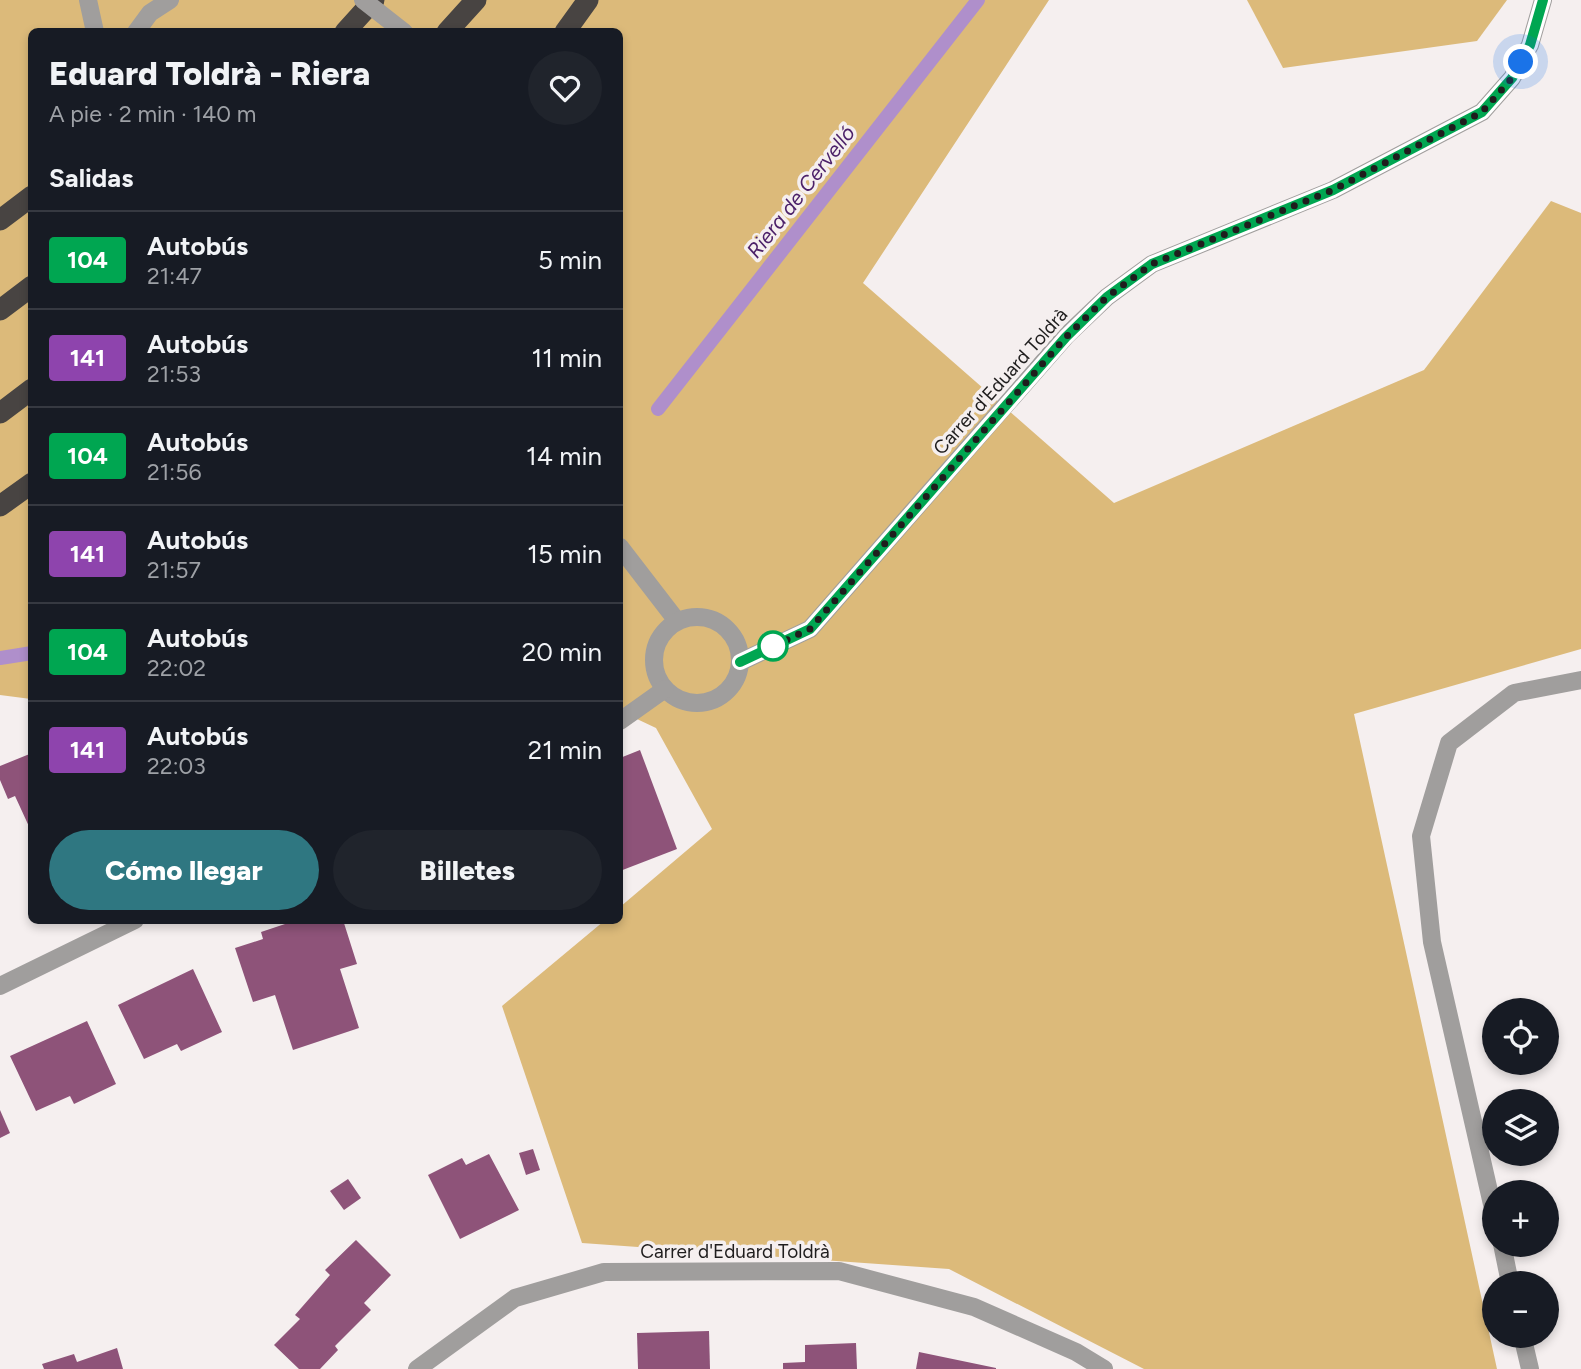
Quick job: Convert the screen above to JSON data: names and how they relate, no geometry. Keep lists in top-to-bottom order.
{
  "streets": {
    "street": ["Carrer d'Eduard Toldrà"]
  },
  "water": ["Riera de Cervelló"],
  "lines": ["bus line 104"],
  "page": {
    "heading": [
      ["Eduard Toldrà - Riera", "A pie · 2 min · 140 m"],
      "Salidas"
    ],
    "list": [
      {
        "mark": "104",
        "name": "Autobús",
        "note": "21:47",
        "value": "5 min"
      },
      {
        "mark": "141",
        "name": "Autobús",
        "note": "21:53",
        "value": "11 min"
      },
      {
        "mark": "104",
        "name": "Autobús",
        "note": "21:56",
        "value": "14 min"
      },
      {
        "mark": "141",
        "name": "Autobús",
        "note": "21:57",
        "value": "15 min"
      },
      {
        "mark": "104",
        "name": "Autobús",
        "note": "22:02",
        "value": "20 min"
      },
      {
        "mark": "141",
        "name": "Autobús",
        "note": "22:03",
        "value": "21 min"
      }
    ],
    "buttons": ["Cómo llegar", "Billetes"],
    "map_buttons": ["+", "−"]
  }
}
